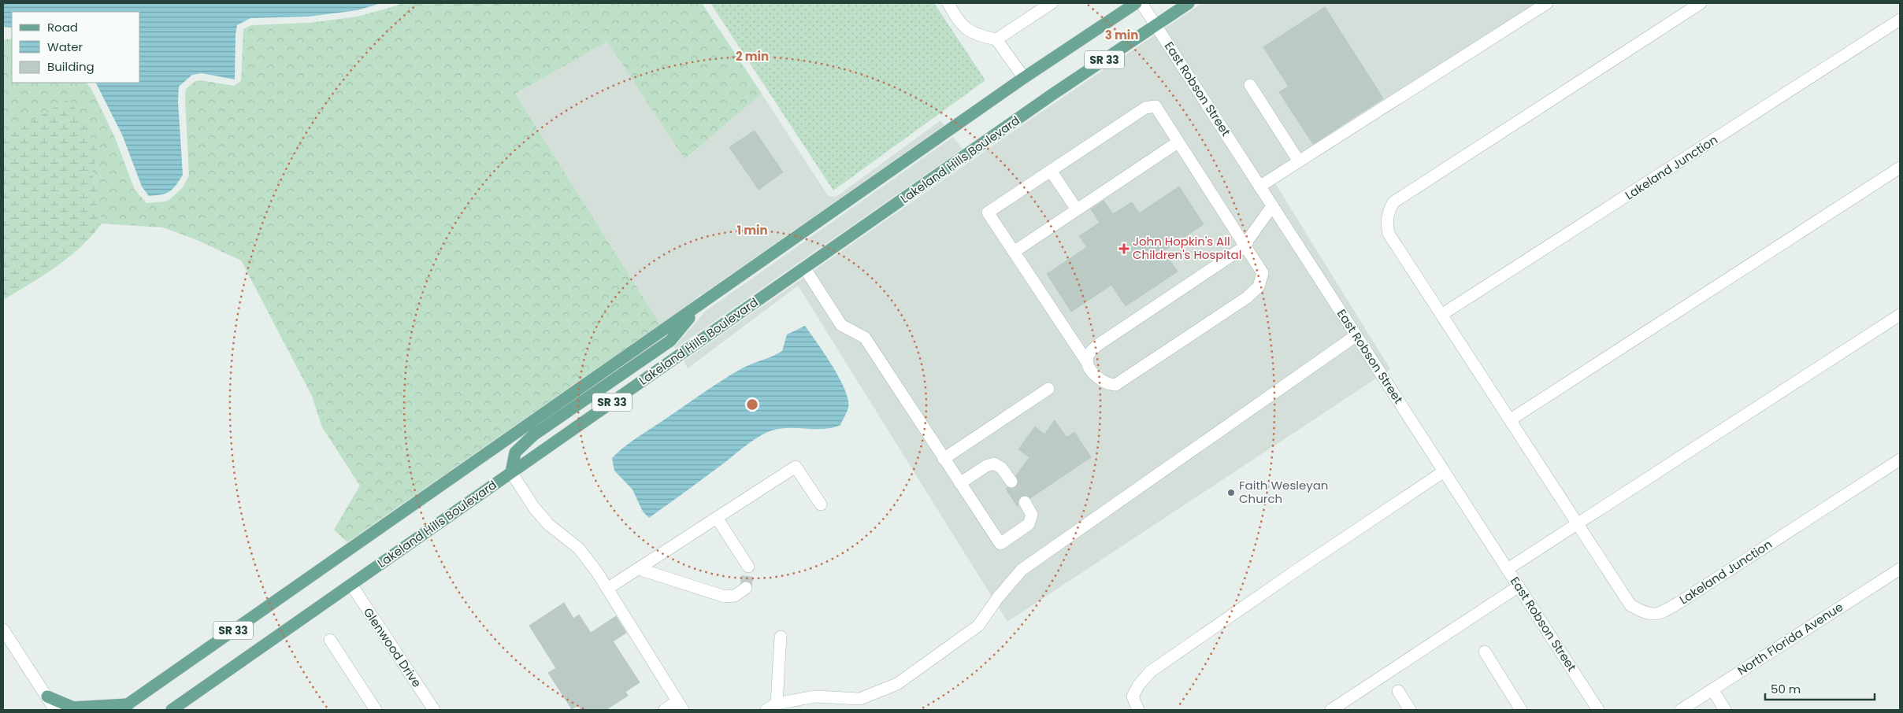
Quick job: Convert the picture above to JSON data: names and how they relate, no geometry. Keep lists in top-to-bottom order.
{
  "streets": {
    "main road": ["SR 33", "Lakeland Hills Boulevard"],
    "street": [
      "East Robson Street",
      "Lakeland Junction",
      "North Florida Avenue",
      "Glenwood Drive"
    ]
  },
  "crossings": [
    ["East Robson Street", "Lakeland Hills Boulevard"],
    ["Lakeland Hills Boulevard", "Glenwood Drive"]
  ],
  "places": {
    "health": ["John Hopkin's All Children's Hospital"],
    "other": ["Faith Wesleyan Church"]
  },
  "legend": ["Road", "Water", "Building"],
  "scale_bar": "50 m",
  "rings": ["3 min", "2 min", "1 min"]
}
